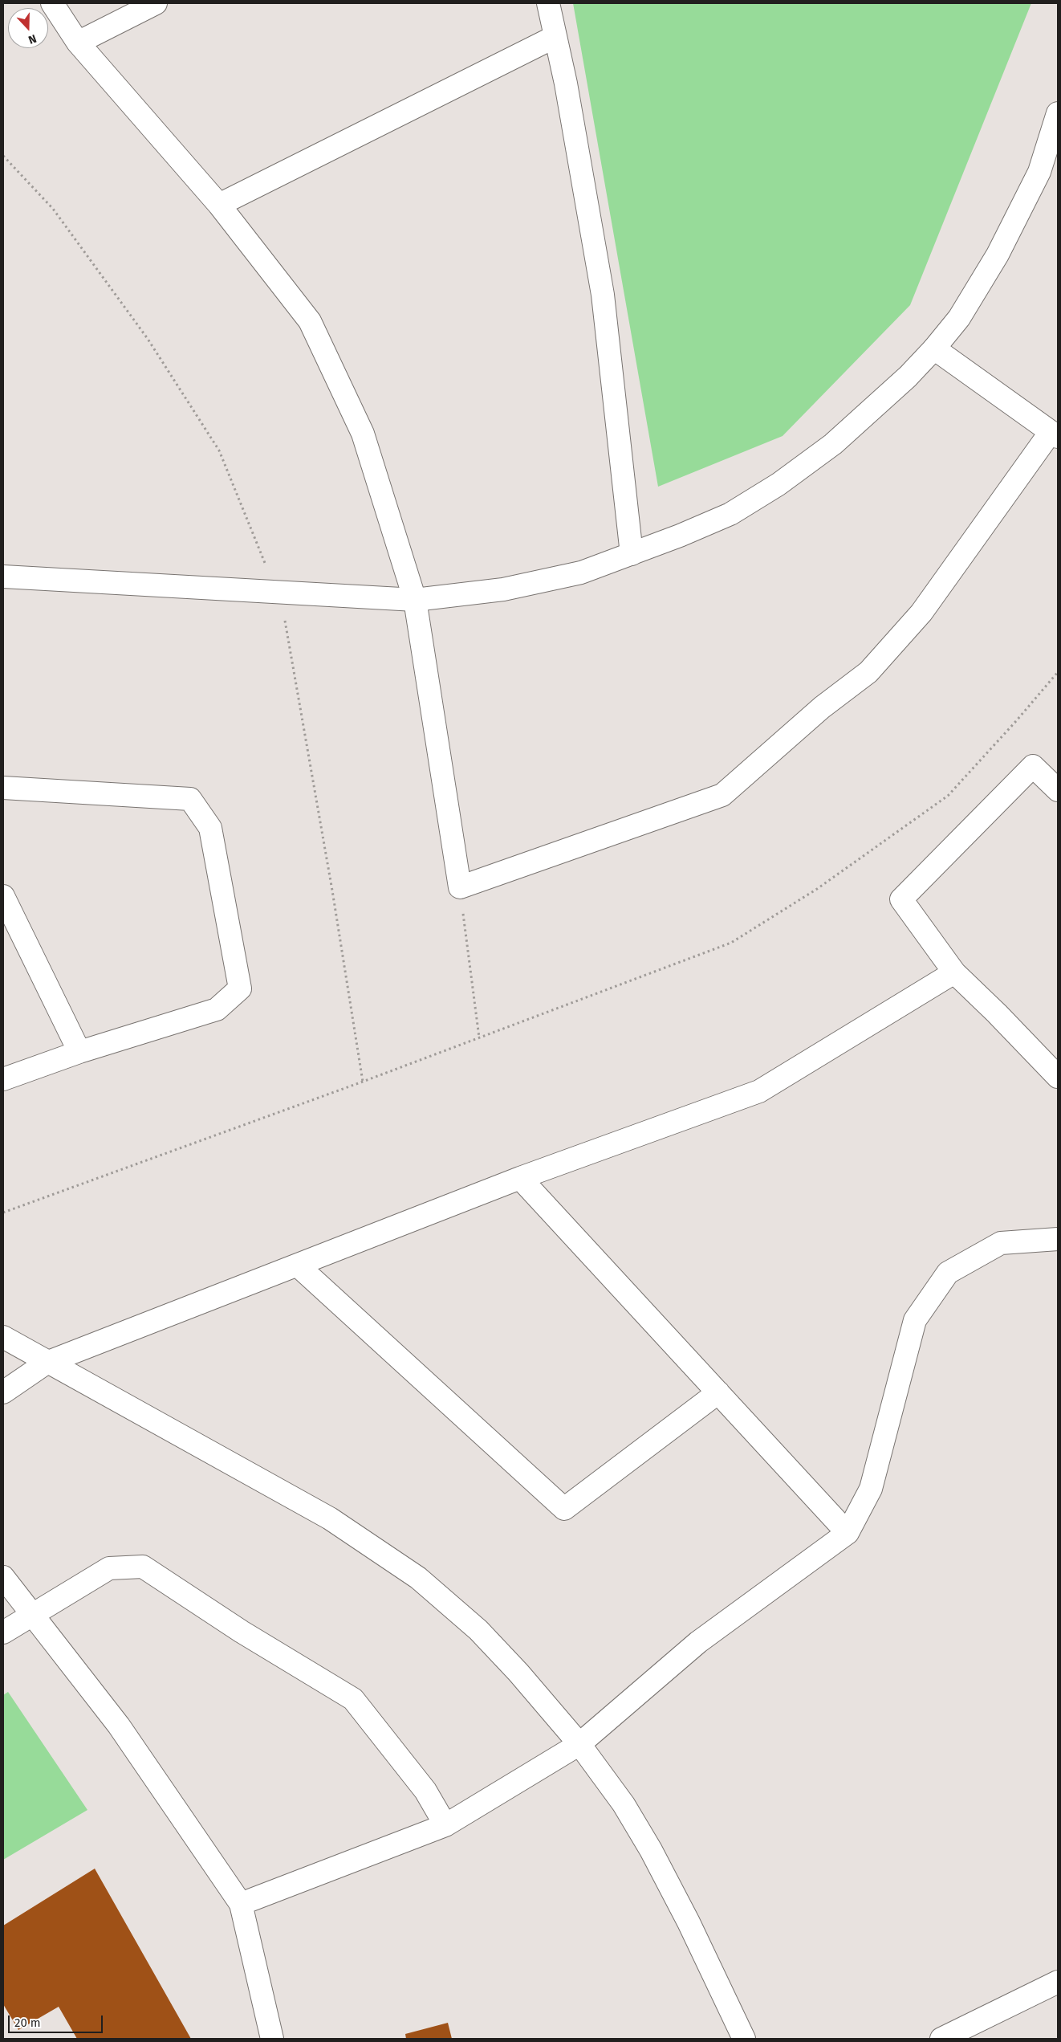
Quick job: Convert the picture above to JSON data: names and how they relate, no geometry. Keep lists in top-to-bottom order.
{
  "scale_bar": "20 m",
  "north": "bottom"
}
